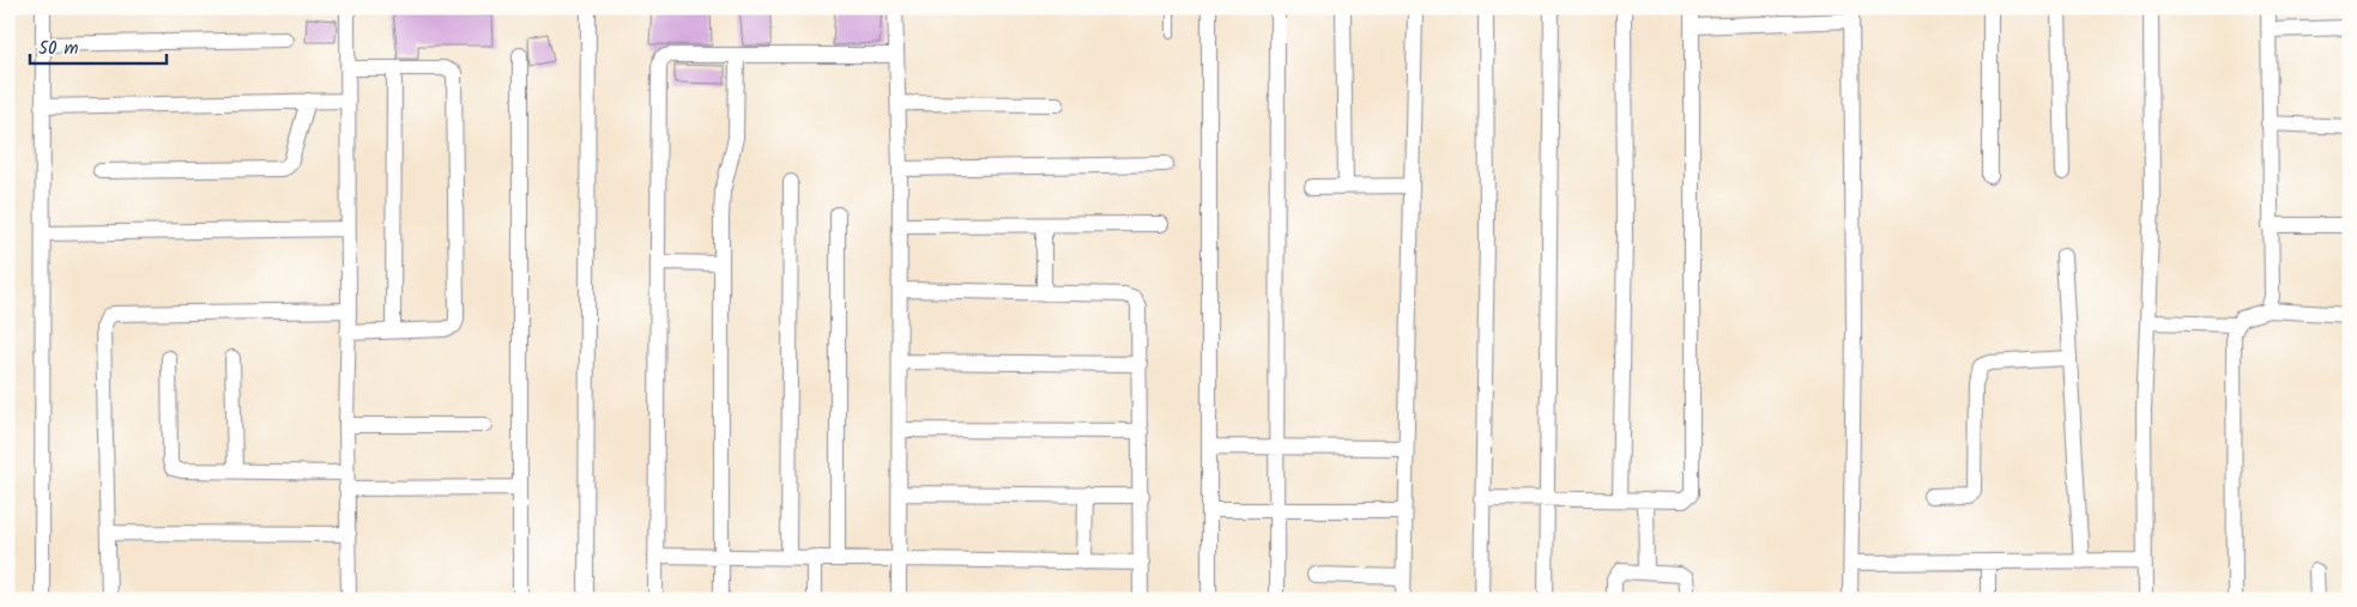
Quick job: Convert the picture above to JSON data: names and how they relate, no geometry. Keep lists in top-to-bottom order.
{
  "scale_bar": "50 m"
}
